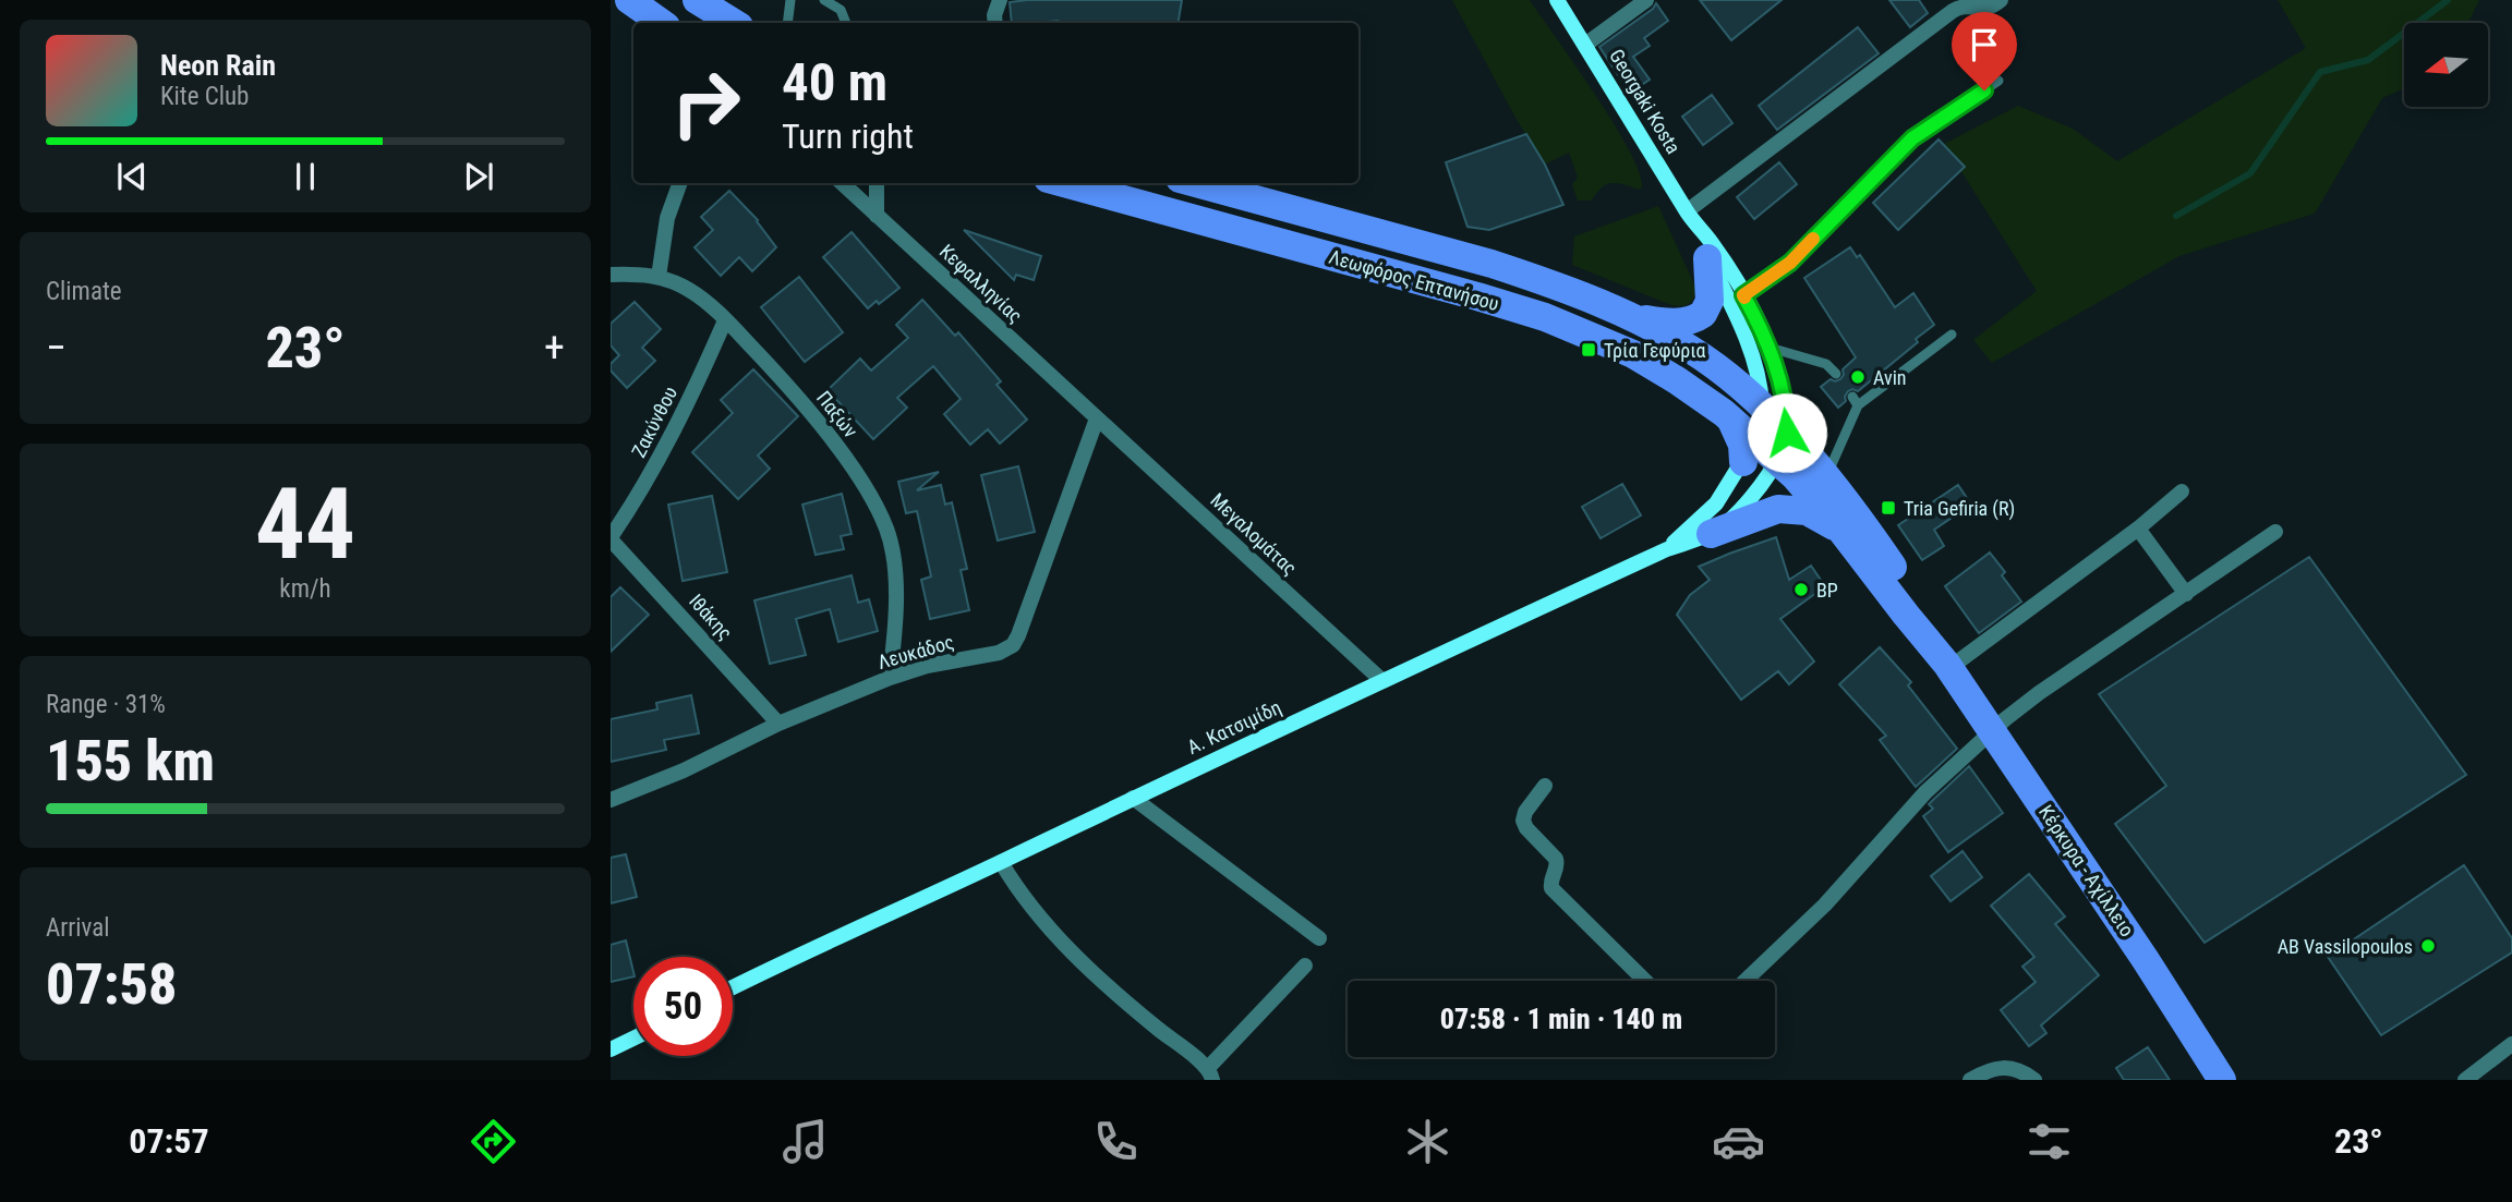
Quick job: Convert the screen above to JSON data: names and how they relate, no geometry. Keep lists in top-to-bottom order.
{
  "streets": {
    "main road": [
      "Georgaki Kosta",
      "Λεωφόρος Επτανήσου",
      "Α. Κατσιμίδη",
      "Κέρκυρα - Αχίλλειο"
    ],
    "street": [
      "Κεφαλληνίας",
      "Παξών",
      "Ζακύνθου",
      "Μεγαλομάτας",
      "Ιθάκης",
      "Λευκάδος"
    ]
  },
  "crossings": [
    ["Georgaki Kosta", "Λεωφόρος Επτανήσου"],
    ["Georgaki Kosta", "Κέρκυρα - Αχίλλειο"],
    ["Λεωφόρος Επτανήσου", "Α. Κατσιμίδη"],
    ["Λεωφόρος Επτανήσου", "Κέρκυρα - Αχίλλειο"],
    ["Κεφαλληνίας", "Μεγαλομάτας"],
    ["Κεφαλληνίας", "Λευκάδος"],
    ["Παξών", "Ζακύνθου"],
    ["Παξών", "Λευκάδος"],
    ["Ζακύνθου", "Ιθάκης"],
    ["Μεγαλομάτας", "Λευκάδος"],
    ["Μεγαλομάτας", "Α. Κατσιμίδη"],
    ["Ιθάκης", "Λευκάδος"],
    ["Α. Κατσιμίδη", "Κέρκυρα - Αχίλλειο"]
  ],
  "places": {
    "transit": ["Τρία Γεφύρια", "Tria Gefiria (R)"],
    "other": ["Avin", "BP", "AB Vassilopoulos"]
  },
  "north": "left",
  "page": {
    "turn": ["40 m", "Turn right"],
    "song": ["Neon Rain", "Kite Club"],
    "tile": [
      "Climate",
      ["44", "km/h"],
      ["Range · 31%", "155 km"],
      ["Arrival", "07:58"]
    ],
    "heat": ["−", "23°", "+"],
    "limit": "50",
    "trip": "07:58 · 1 min · 140 m",
    "tabs": ["07:57", "23°"]
  }
}
